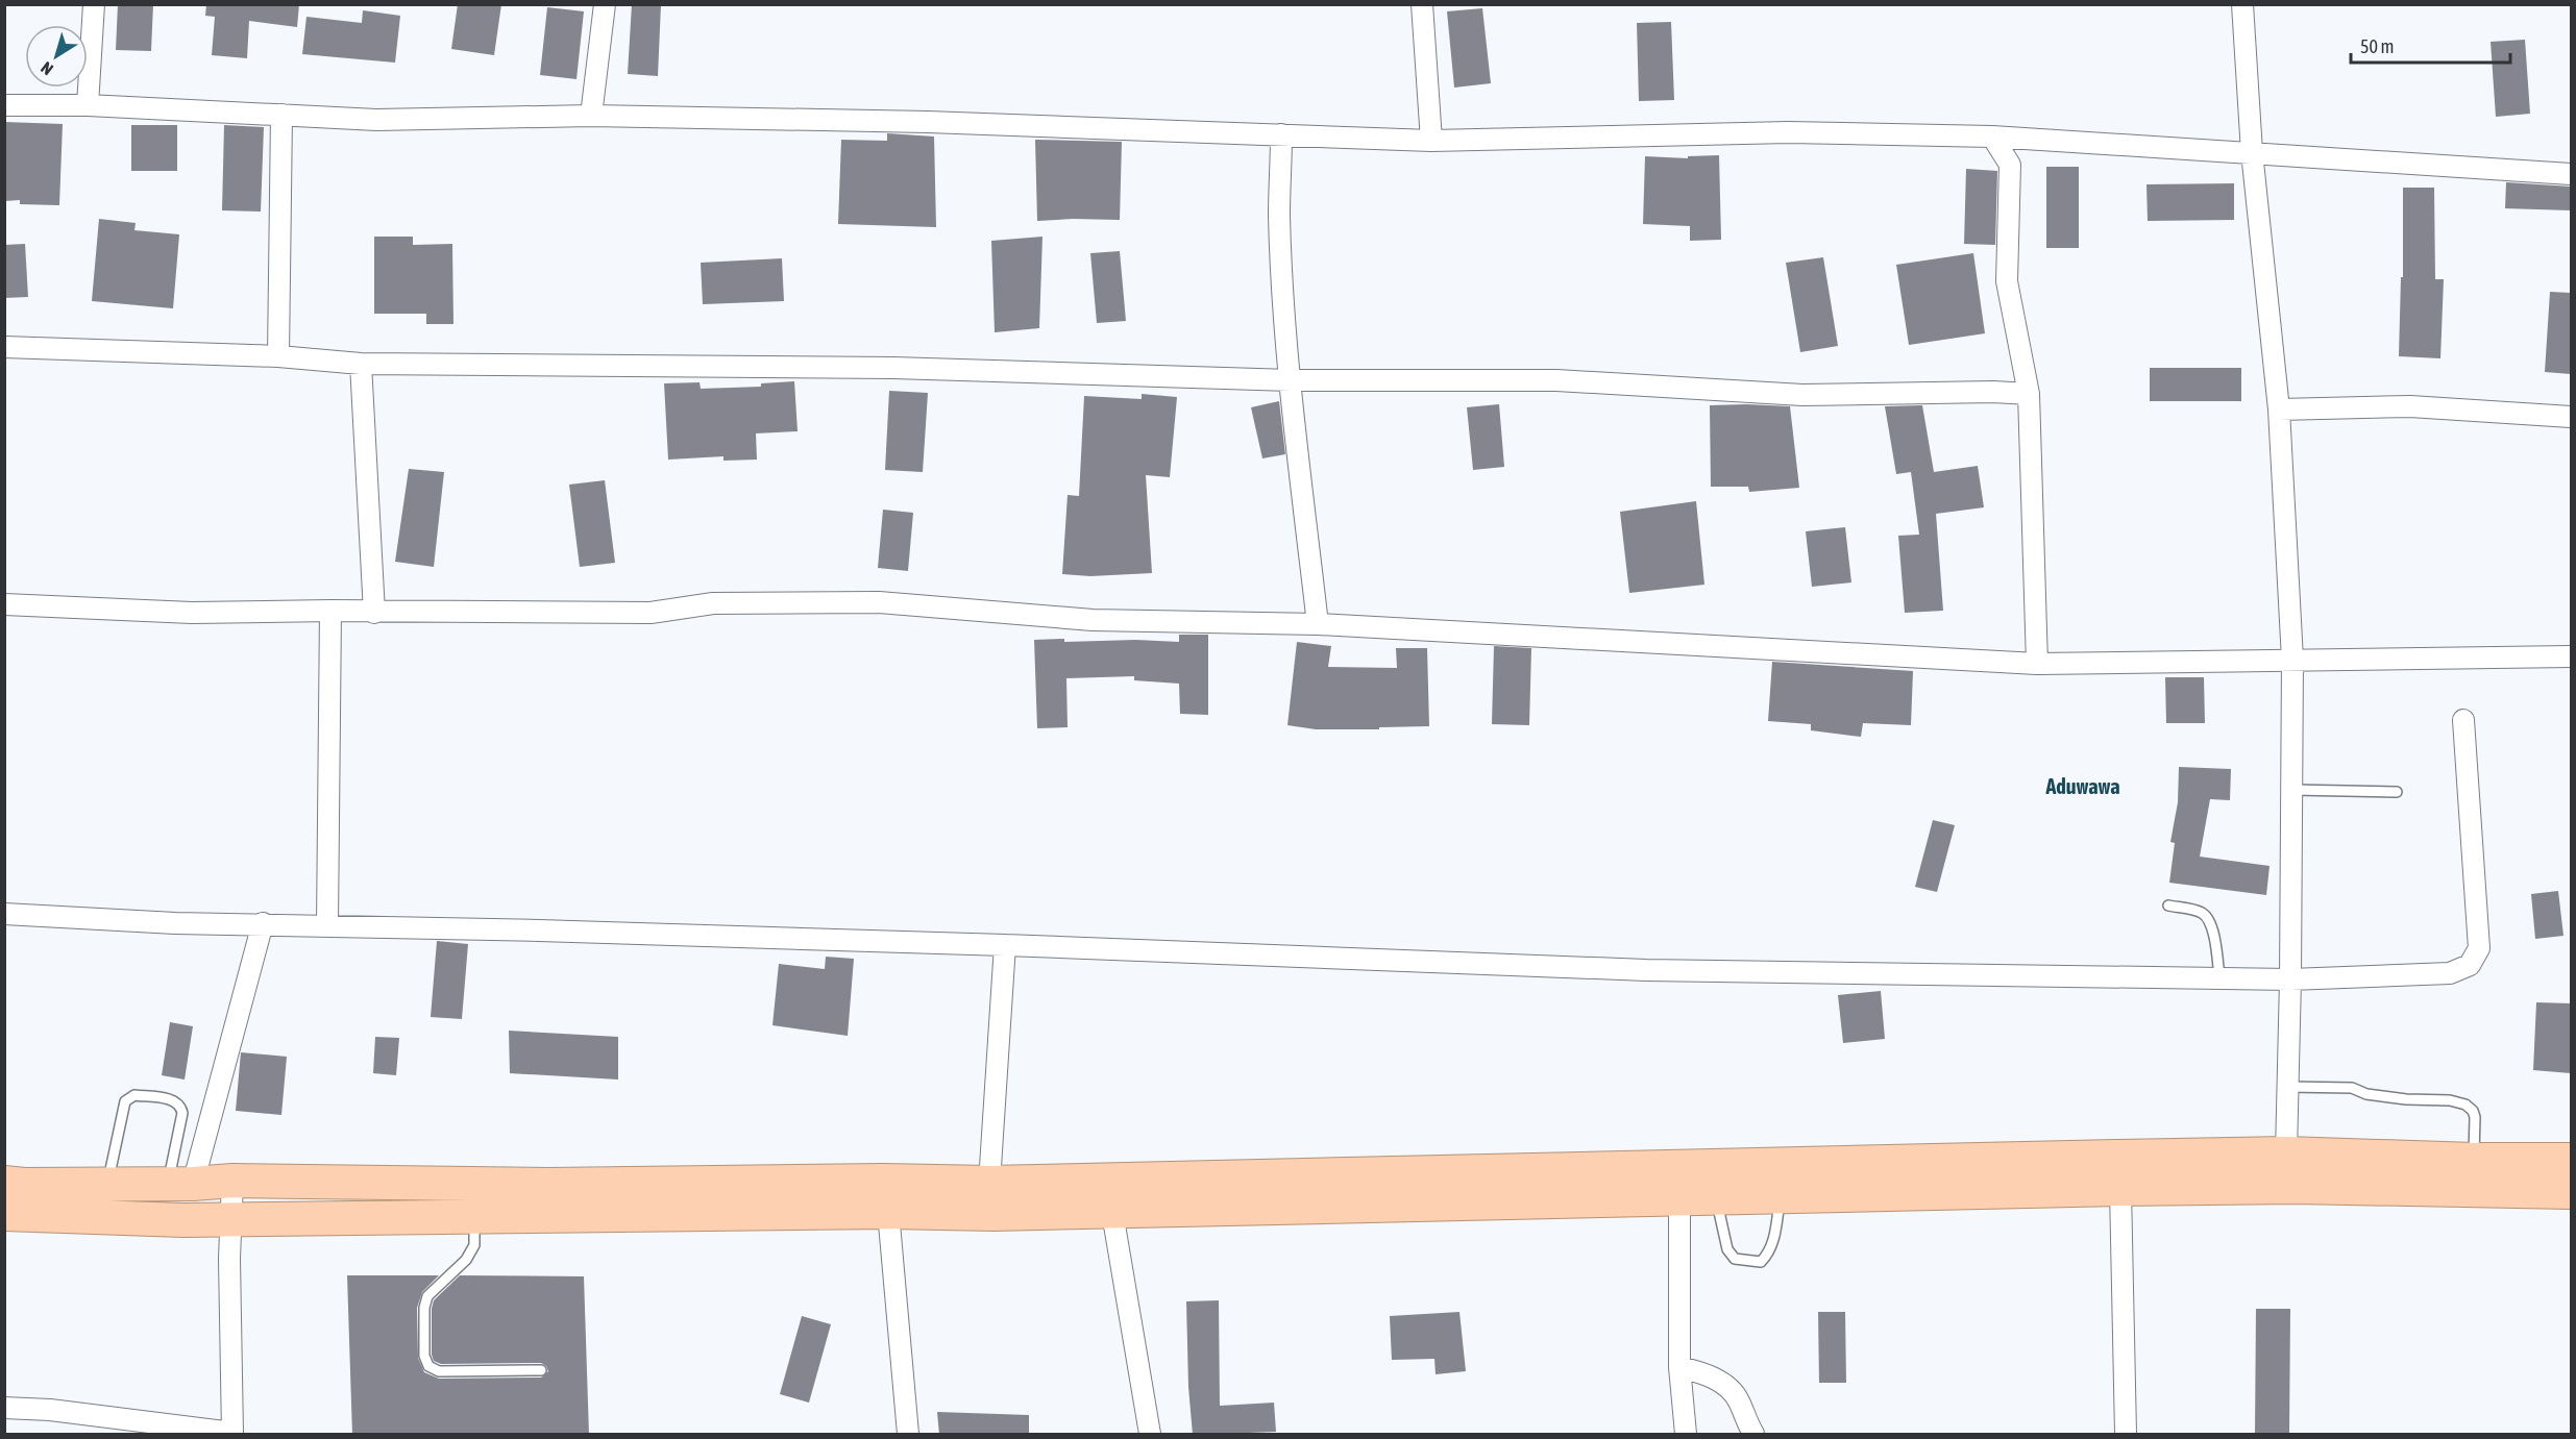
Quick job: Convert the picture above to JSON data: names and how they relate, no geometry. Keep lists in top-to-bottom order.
{
  "districts": ["Aduwawa"],
  "scale_bar": "50 m",
  "north": "bottom left"
}
